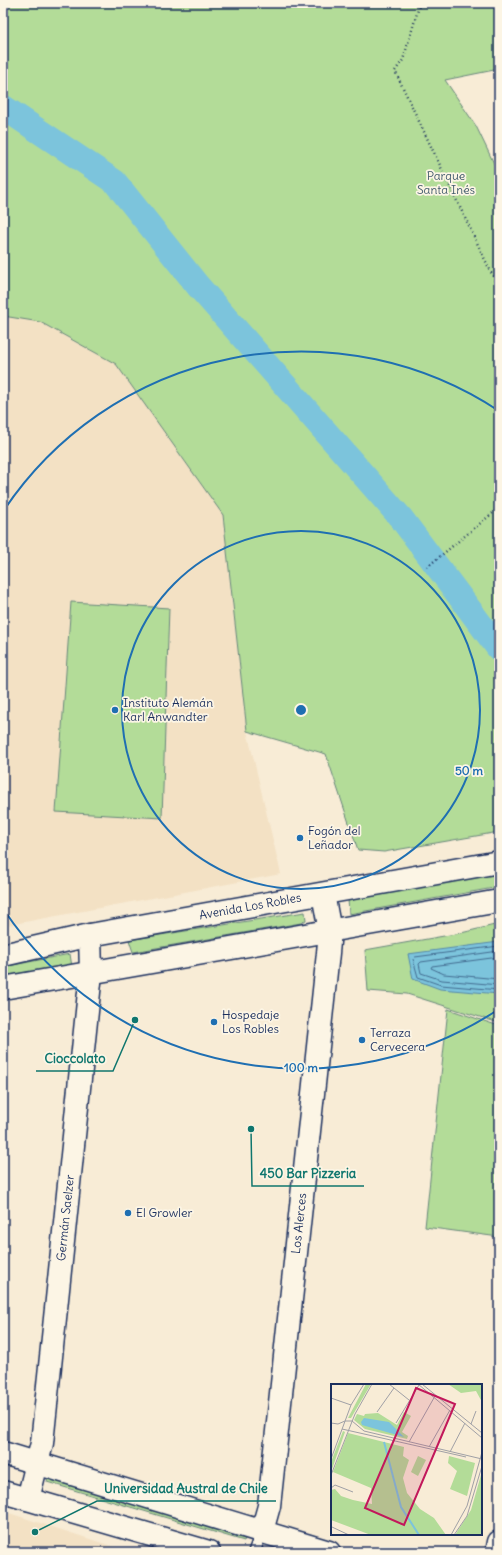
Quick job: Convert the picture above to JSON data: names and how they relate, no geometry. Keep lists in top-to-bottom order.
{
  "streets": {
    "street": ["Avenida Los Robles", "Germán Saelzer", "Los Alerces"]
  },
  "crossings": [
    ["Avenida Los Robles", "Germán Saelzer"],
    ["Avenida Los Robles", "Los Alerces"]
  ],
  "parks": ["Parque Santa Inés"],
  "places": [
    "Instituto Alemán Karl Anwandter",
    "Fogón del Leñador",
    "Cioccolato",
    "Hospedaje Los Robles",
    "Terraza Cervecera",
    "450 Bar Pizzeria",
    "El Growler",
    "Universidad Austral de Chile"
  ],
  "rings": ["50 m", "100 m"]
}
